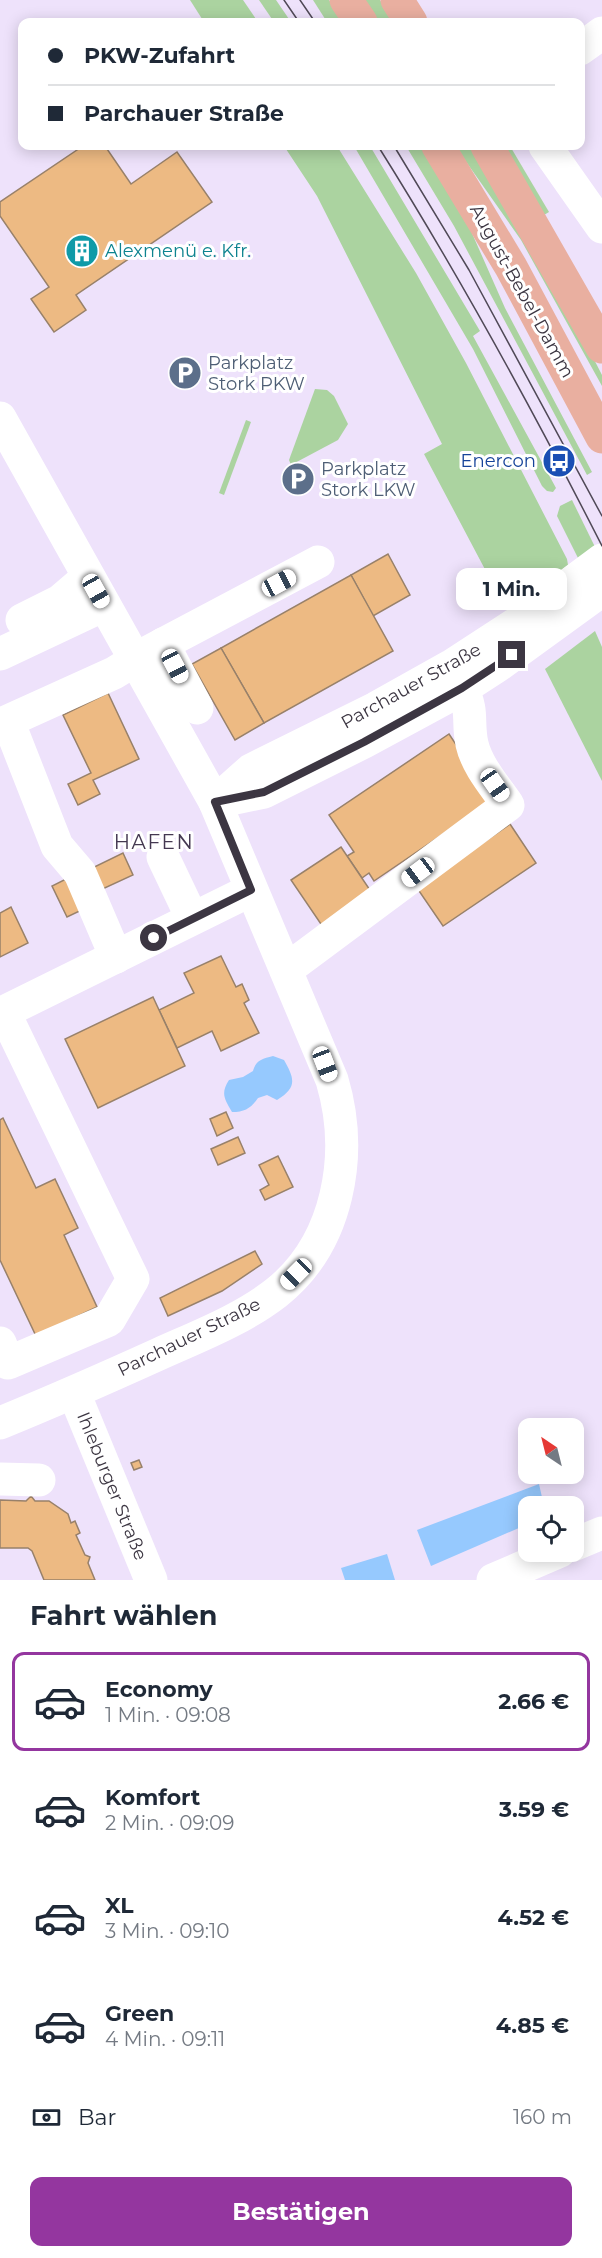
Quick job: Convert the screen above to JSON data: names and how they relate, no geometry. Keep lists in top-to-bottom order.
{
  "streets": {
    "main road": ["August-Bebel-Damm"],
    "street": ["Parchauer Straße", "Ihleburger Straße"]
  },
  "crossings": [
    ["Parchauer Straße", "Ihleburger Straße"]
  ],
  "districts": ["HAFEN"],
  "places": {
    "building": ["Alexmenü e. Kfr."],
    "parking": ["Parkplatz Stork PKW", "Parkplatz Stork LKW"],
    "bus stop": ["Enercon"]
  },
  "north": "top left",
  "page": {
    "banner": ["PKW-Zufahrt", "Parchauer Straße"],
    "bubble": "1 Min.",
    "heading": "Fahrt wählen",
    "list": [
      {
        "name": "Economy",
        "note": "1 Min. · 09:08",
        "value": "2.66 €"
      },
      {
        "name": "Komfort",
        "note": "2 Min. · 09:09",
        "value": "3.59 €"
      },
      {
        "name": "XL",
        "note": "3 Min. · 09:10",
        "value": "4.52 €"
      },
      {
        "name": "Green",
        "note": "4 Min. · 09:11",
        "value": "4.85 €"
      }
    ],
    "pay": ["Bar", "160 m"],
    "buttons": "Bestätigen"
  }
}
